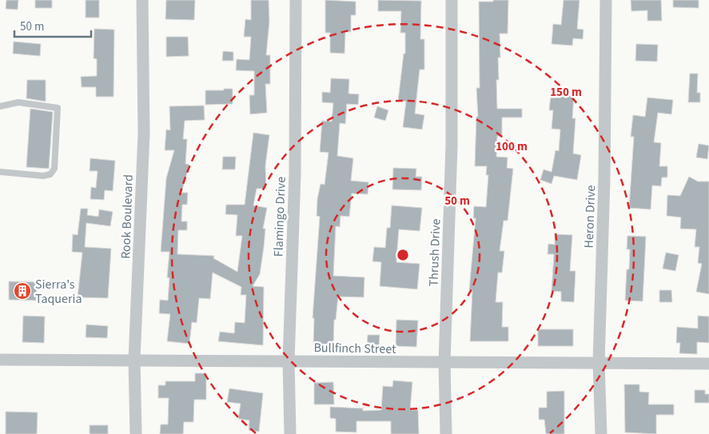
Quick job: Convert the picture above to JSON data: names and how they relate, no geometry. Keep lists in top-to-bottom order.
{
  "streets": {
    "street": [
      "Rook Boulevard",
      "Flamingo Drive",
      "Heron Drive",
      "Thrush Drive",
      "Bullfinch Street"
    ]
  },
  "crossings": [
    ["Rook Boulevard", "Bullfinch Street"],
    ["Flamingo Drive", "Bullfinch Street"],
    ["Heron Drive", "Bullfinch Street"],
    ["Thrush Drive", "Bullfinch Street"]
  ],
  "places": {
    "building": ["Sierra's Taqueria"]
  },
  "scale_bar": "50 m",
  "rings": ["150 m", "100 m", "50 m"]
}
